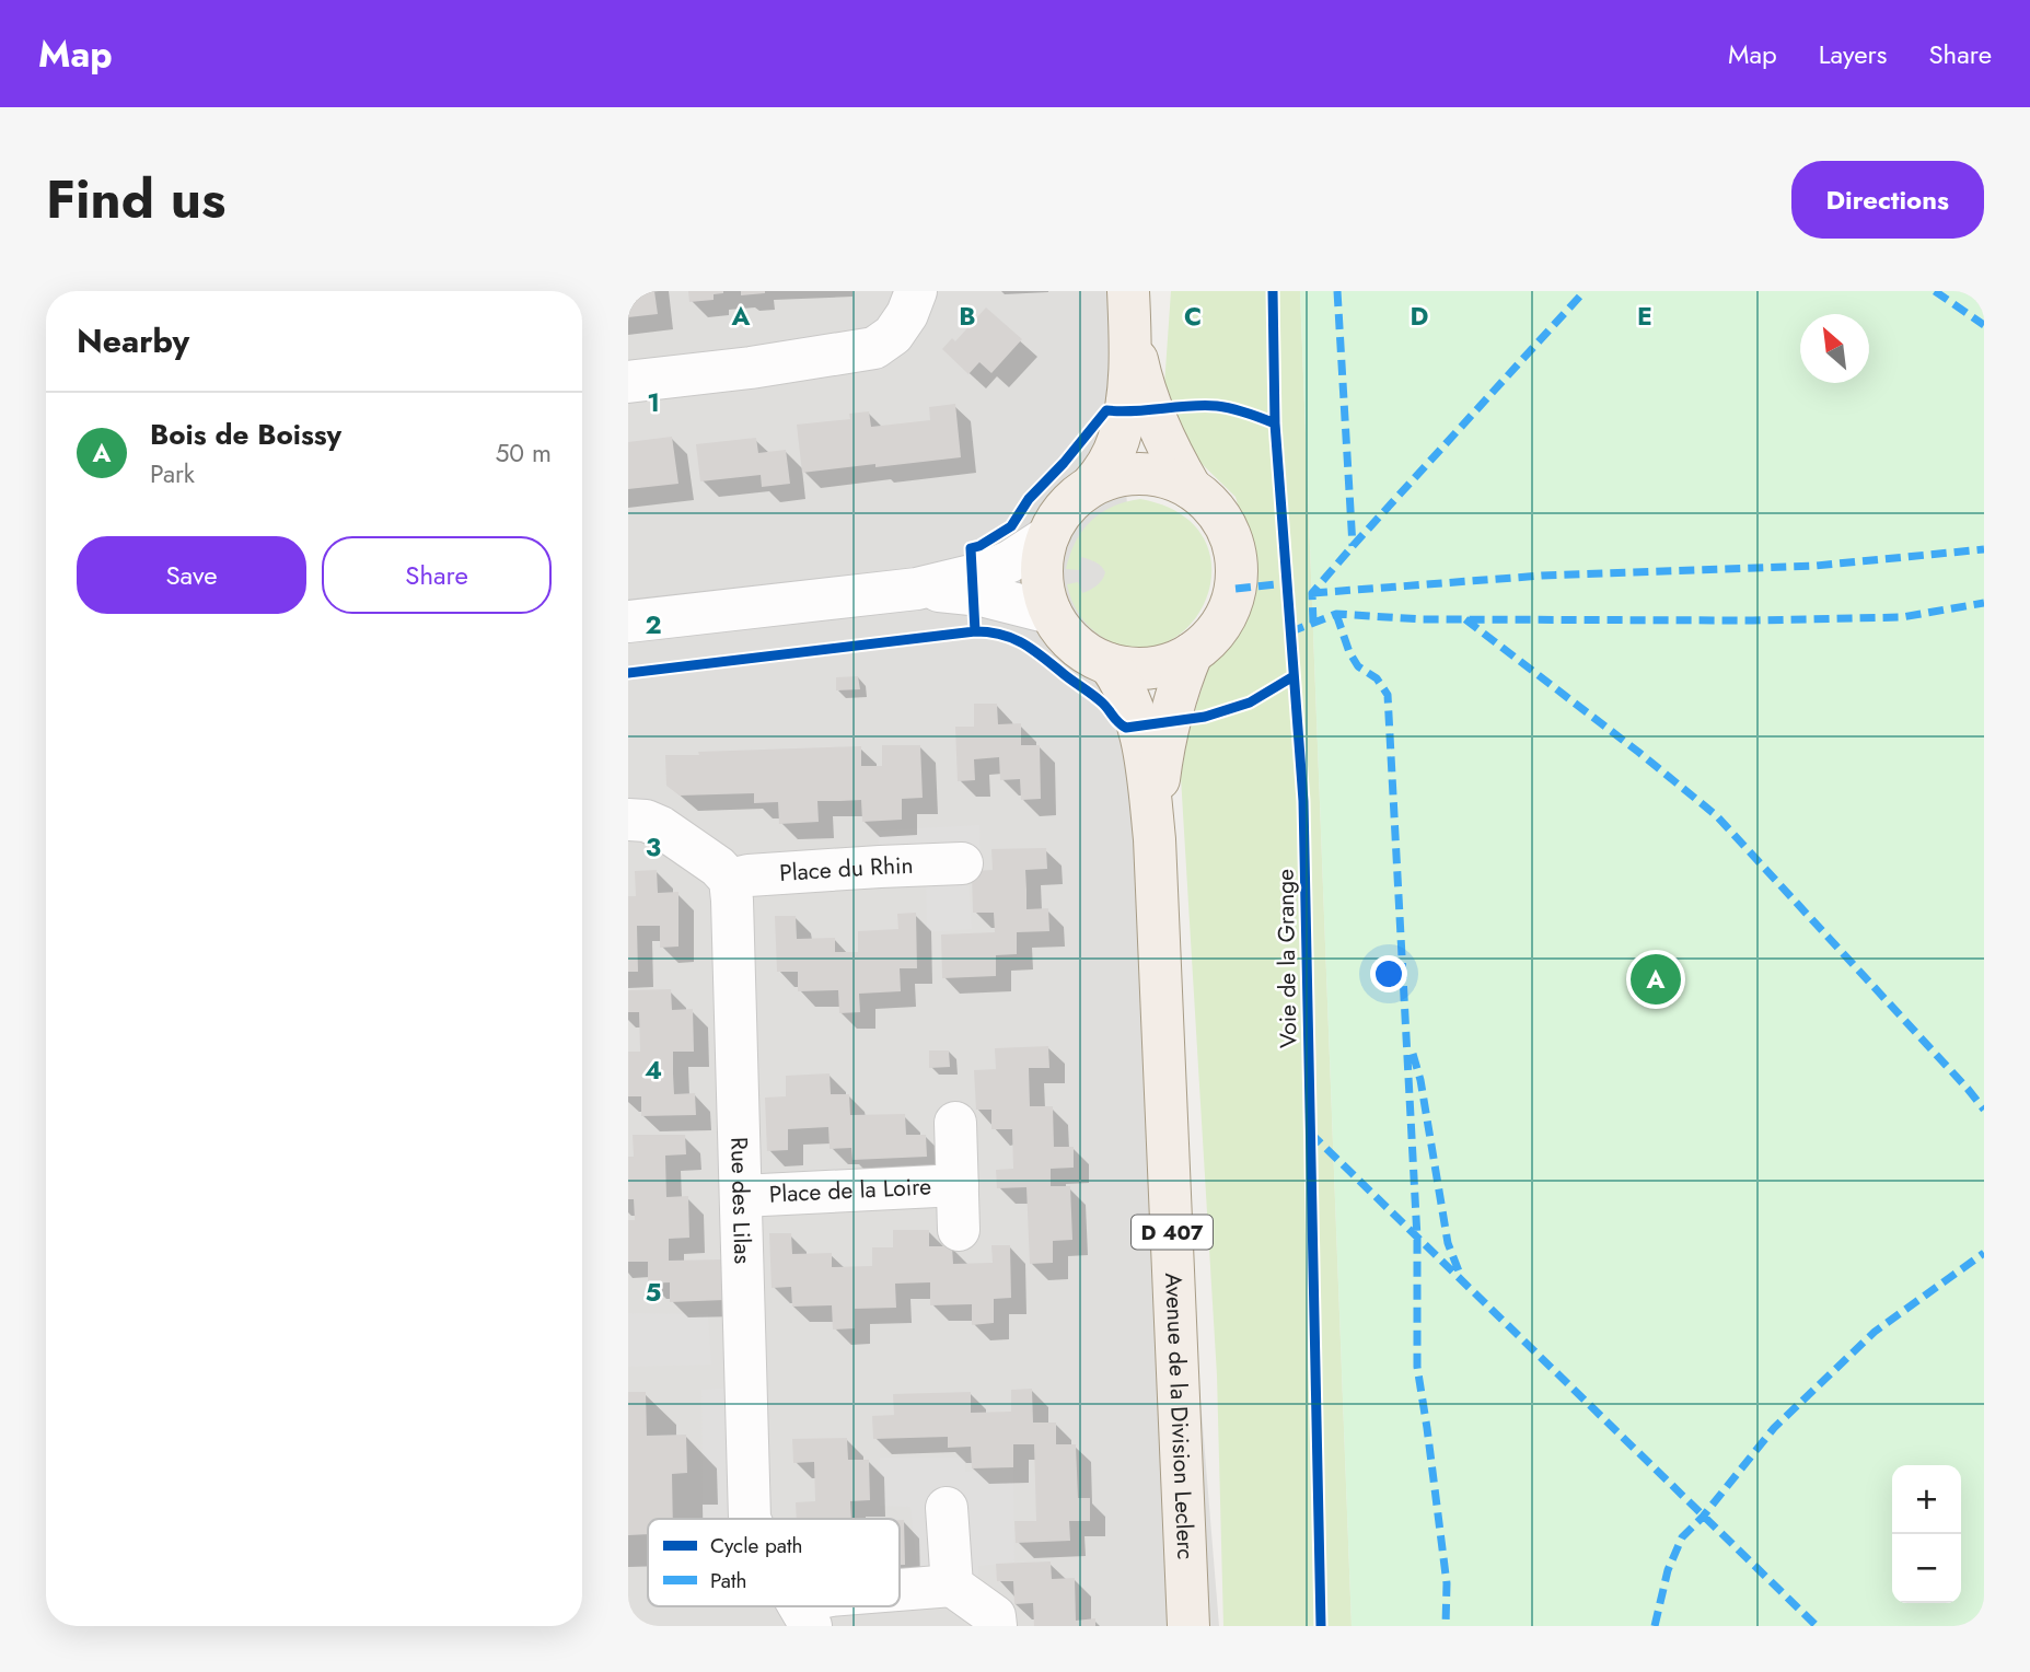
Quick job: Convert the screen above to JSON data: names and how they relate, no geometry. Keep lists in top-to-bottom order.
{
  "streets": {
    "main road": ["D 407", "Avenue de la Division Leclerc"],
    "street": ["Place du Rhin", "Place de la Loire", "Rue des Lilas"],
    "cycle path": ["Voie de la Grange"]
  },
  "crossings": [
    ["Place du Rhin", "Rue des Lilas"],
    ["Place de la Loire", "Rue des Lilas"]
  ],
  "legend": ["Cycle path", "Path"],
  "north": "top left",
  "page": {
    "header": "Map",
    "nav": ["Map", "Layers", "Share"],
    "title": "Find us",
    "buttons": [
      "Directions",
      ["Save", "Share"]
    ],
    "heading": "Nearby",
    "list": [
      {
        "mark": "A",
        "name": "Bois de Boissy",
        "note": "Park",
        "value": "50 m"
      }
    ],
    "pins": "A",
    "map_buttons": ["+", "−"]
  },
  "grid": {
    "columns": [
      "A",
      "B",
      "C",
      "D",
      "E"
    ],
    "rows": [
      "1",
      "2",
      "3",
      "4",
      "5"
    ]
  }
}
